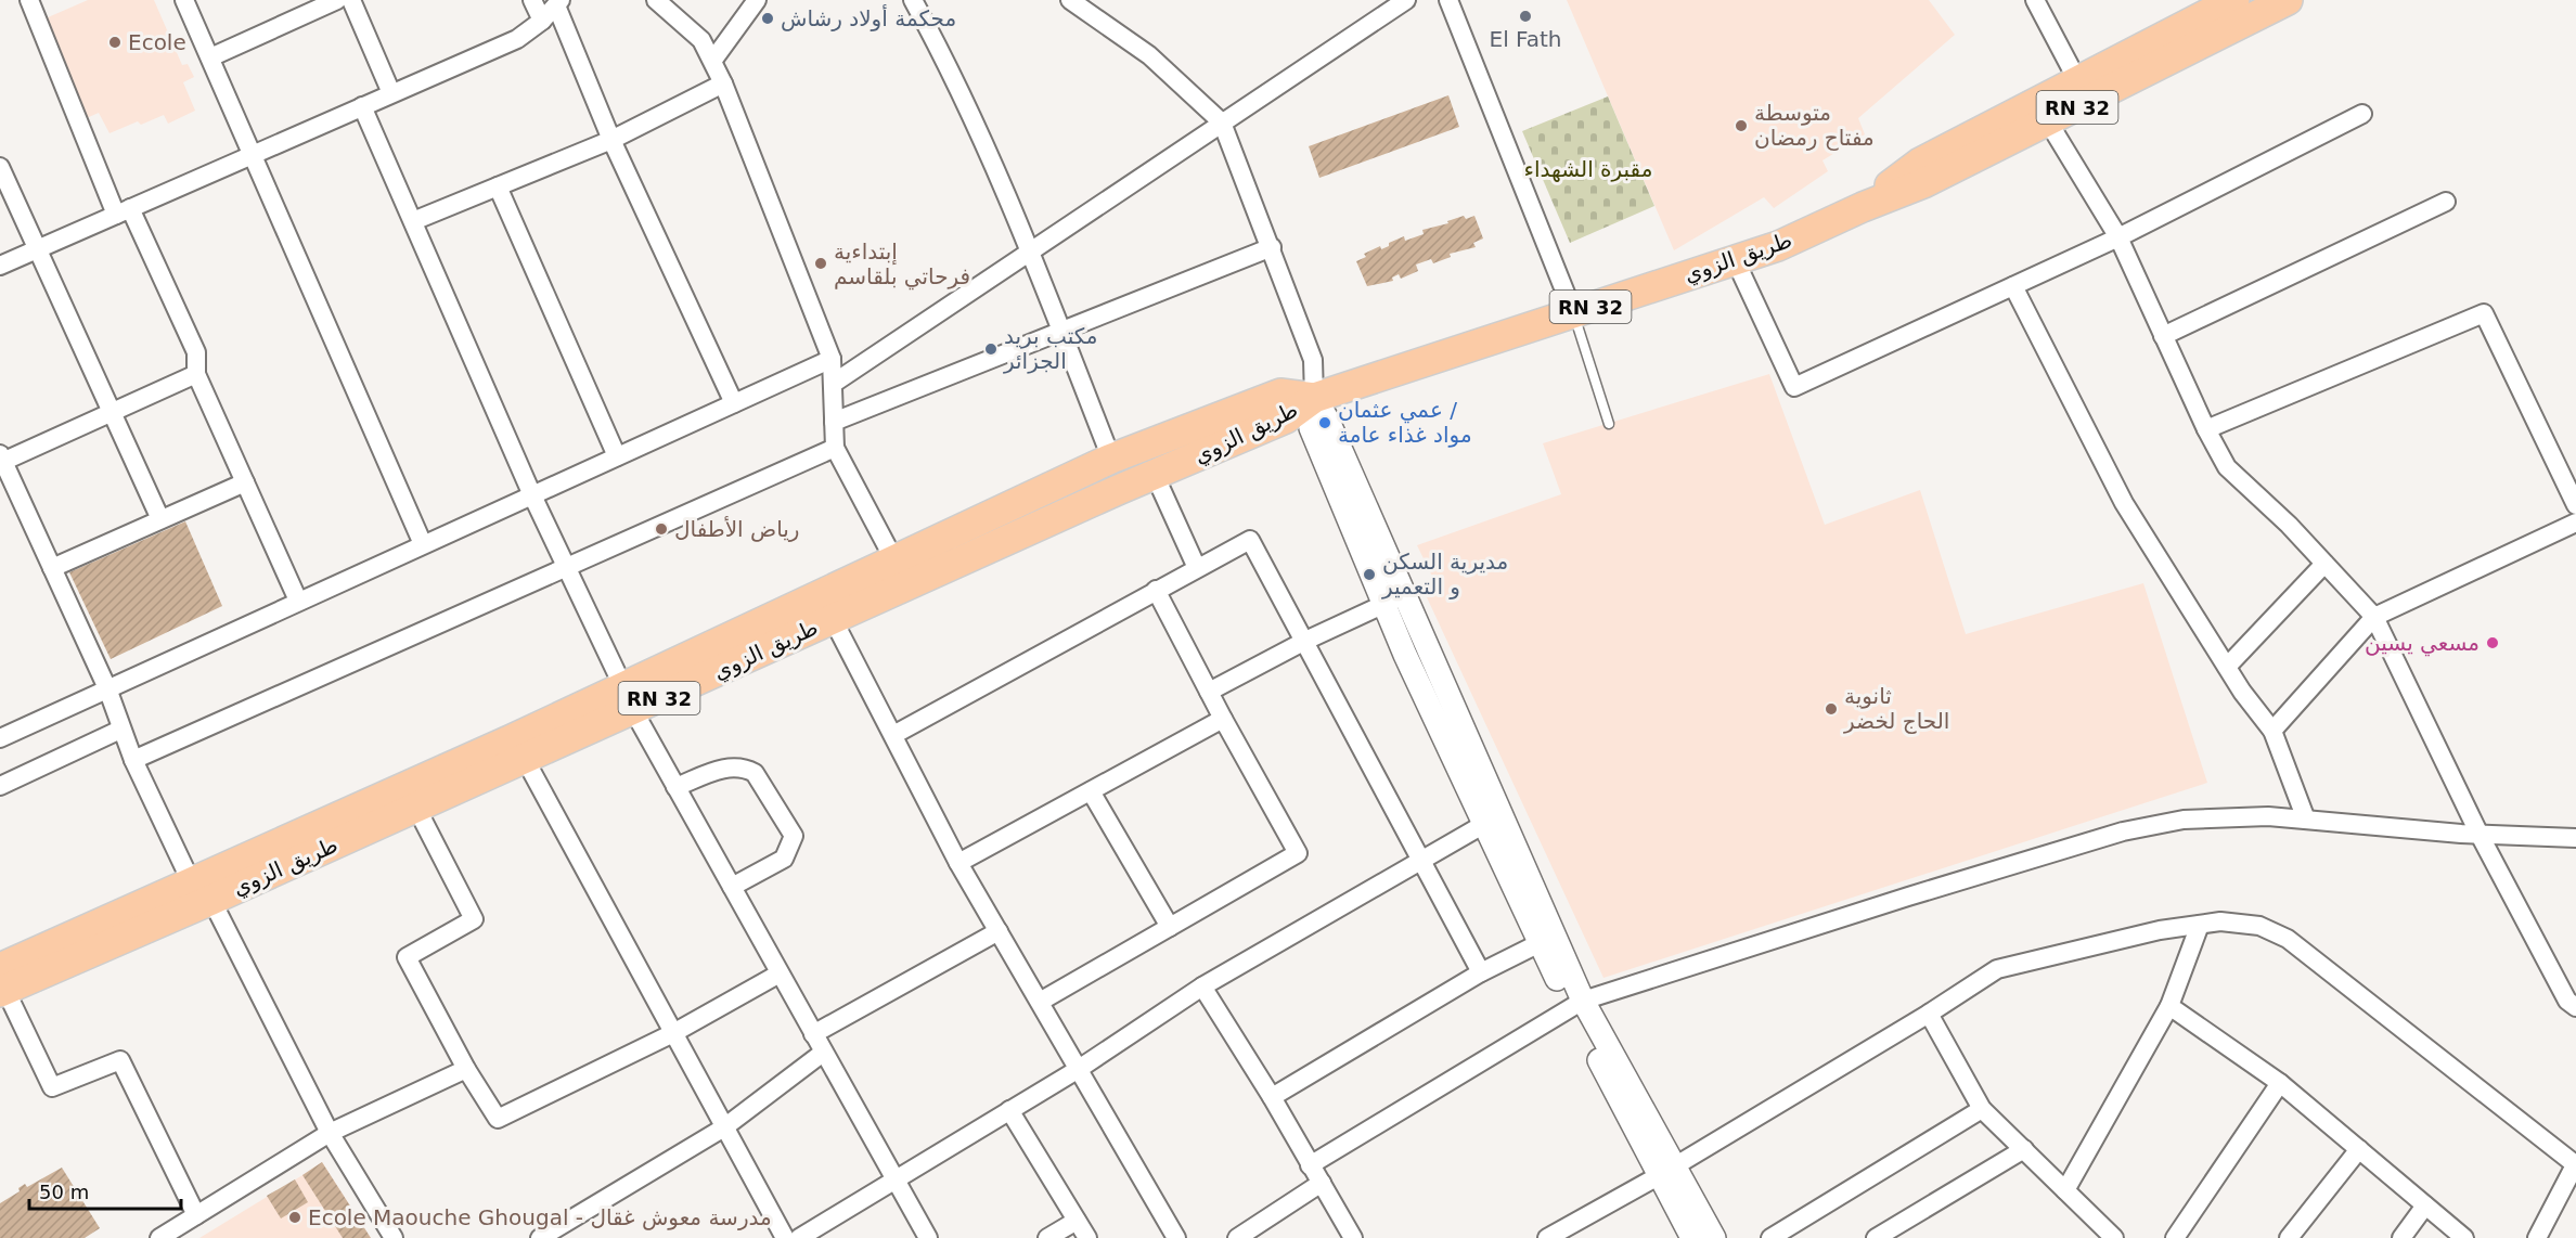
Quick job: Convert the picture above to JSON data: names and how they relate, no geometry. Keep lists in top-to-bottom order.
{
  "streets": {
    "main road": ["RN 32", "طريق الزوي"]
  },
  "parks": ["مقبرة الشهداء"],
  "places": [
    "El Fath",
    "محكمة أولاد رشاش",
    "Ecole",
    "متوسطة مفتاح رمضان",
    "إبتداءية فرحاتي بلقاسم",
    "مكتب بريد الجزائر",
    "عمي عثمان / مواد غذاء عامة",
    "رياض الأطفال",
    "مديرية السكن و التعمير",
    "مسعي يسين",
    "ثانوية الحاج لخضر",
    "Ecole Maouche Ghougal - مدرسة معوش غقال"
  ],
  "scale_bar": "50 m"
}
